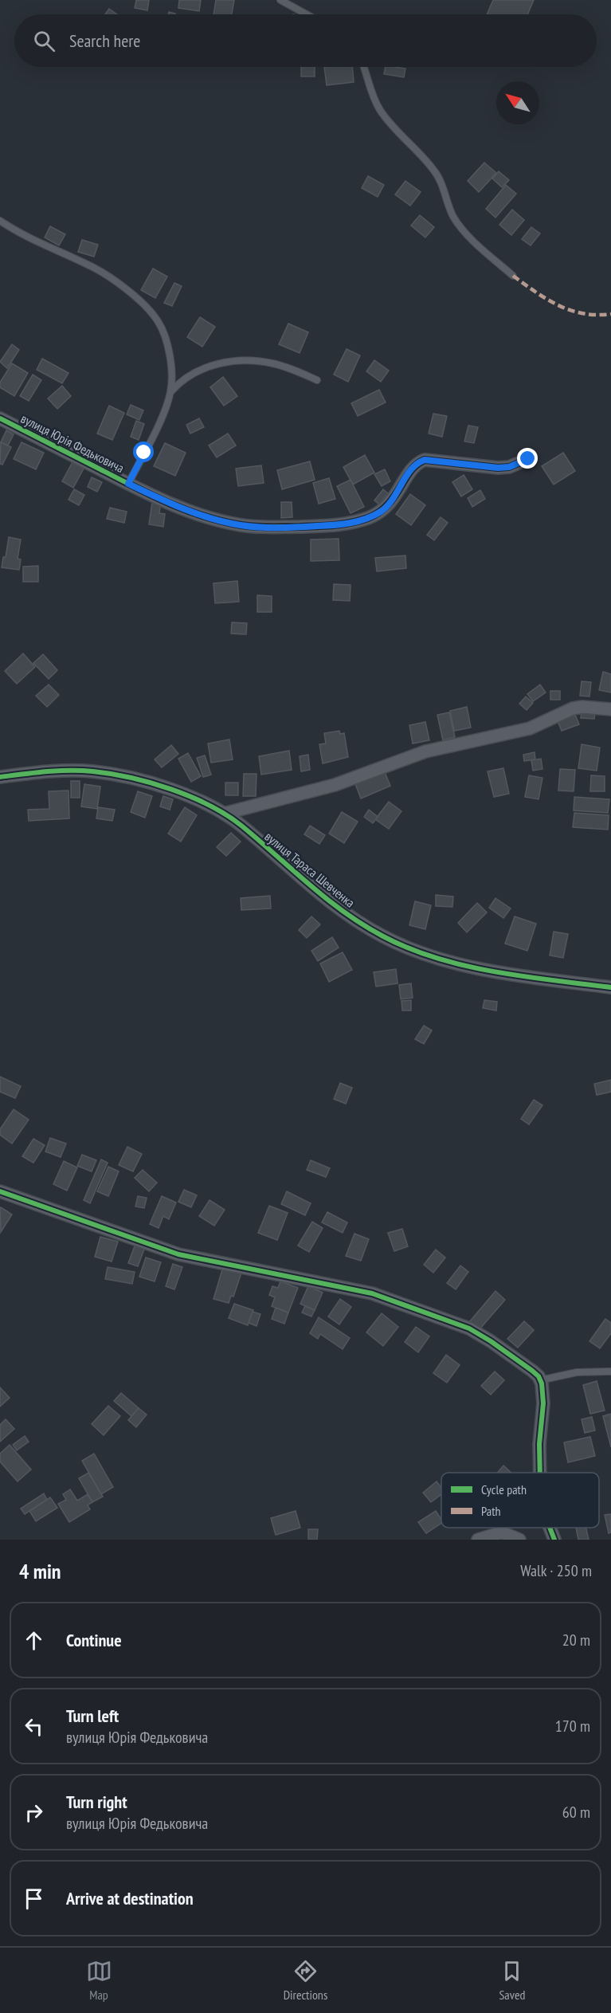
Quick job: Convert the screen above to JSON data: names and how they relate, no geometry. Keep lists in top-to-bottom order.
{
  "streets": {
    "street": ["вулиця Юрія Федьковича", "вулиця Тараса Шевченка"]
  },
  "legend": ["Cycle path", "Path"],
  "north": "top left",
  "page": {
    "search": "Search here",
    "heading": ["4 min", "Walk · 250 m"],
    "list": [
      ["Continue", "20 m"],
      ["Turn left", "вулиця Юрія Федьковича", "170 m"],
      ["Turn right", "вулиця Юрія Федьковича", "60 m"],
      "Arrive at destination"
    ],
    "nav": ["Map", "Directions", "Saved"]
  }
}
